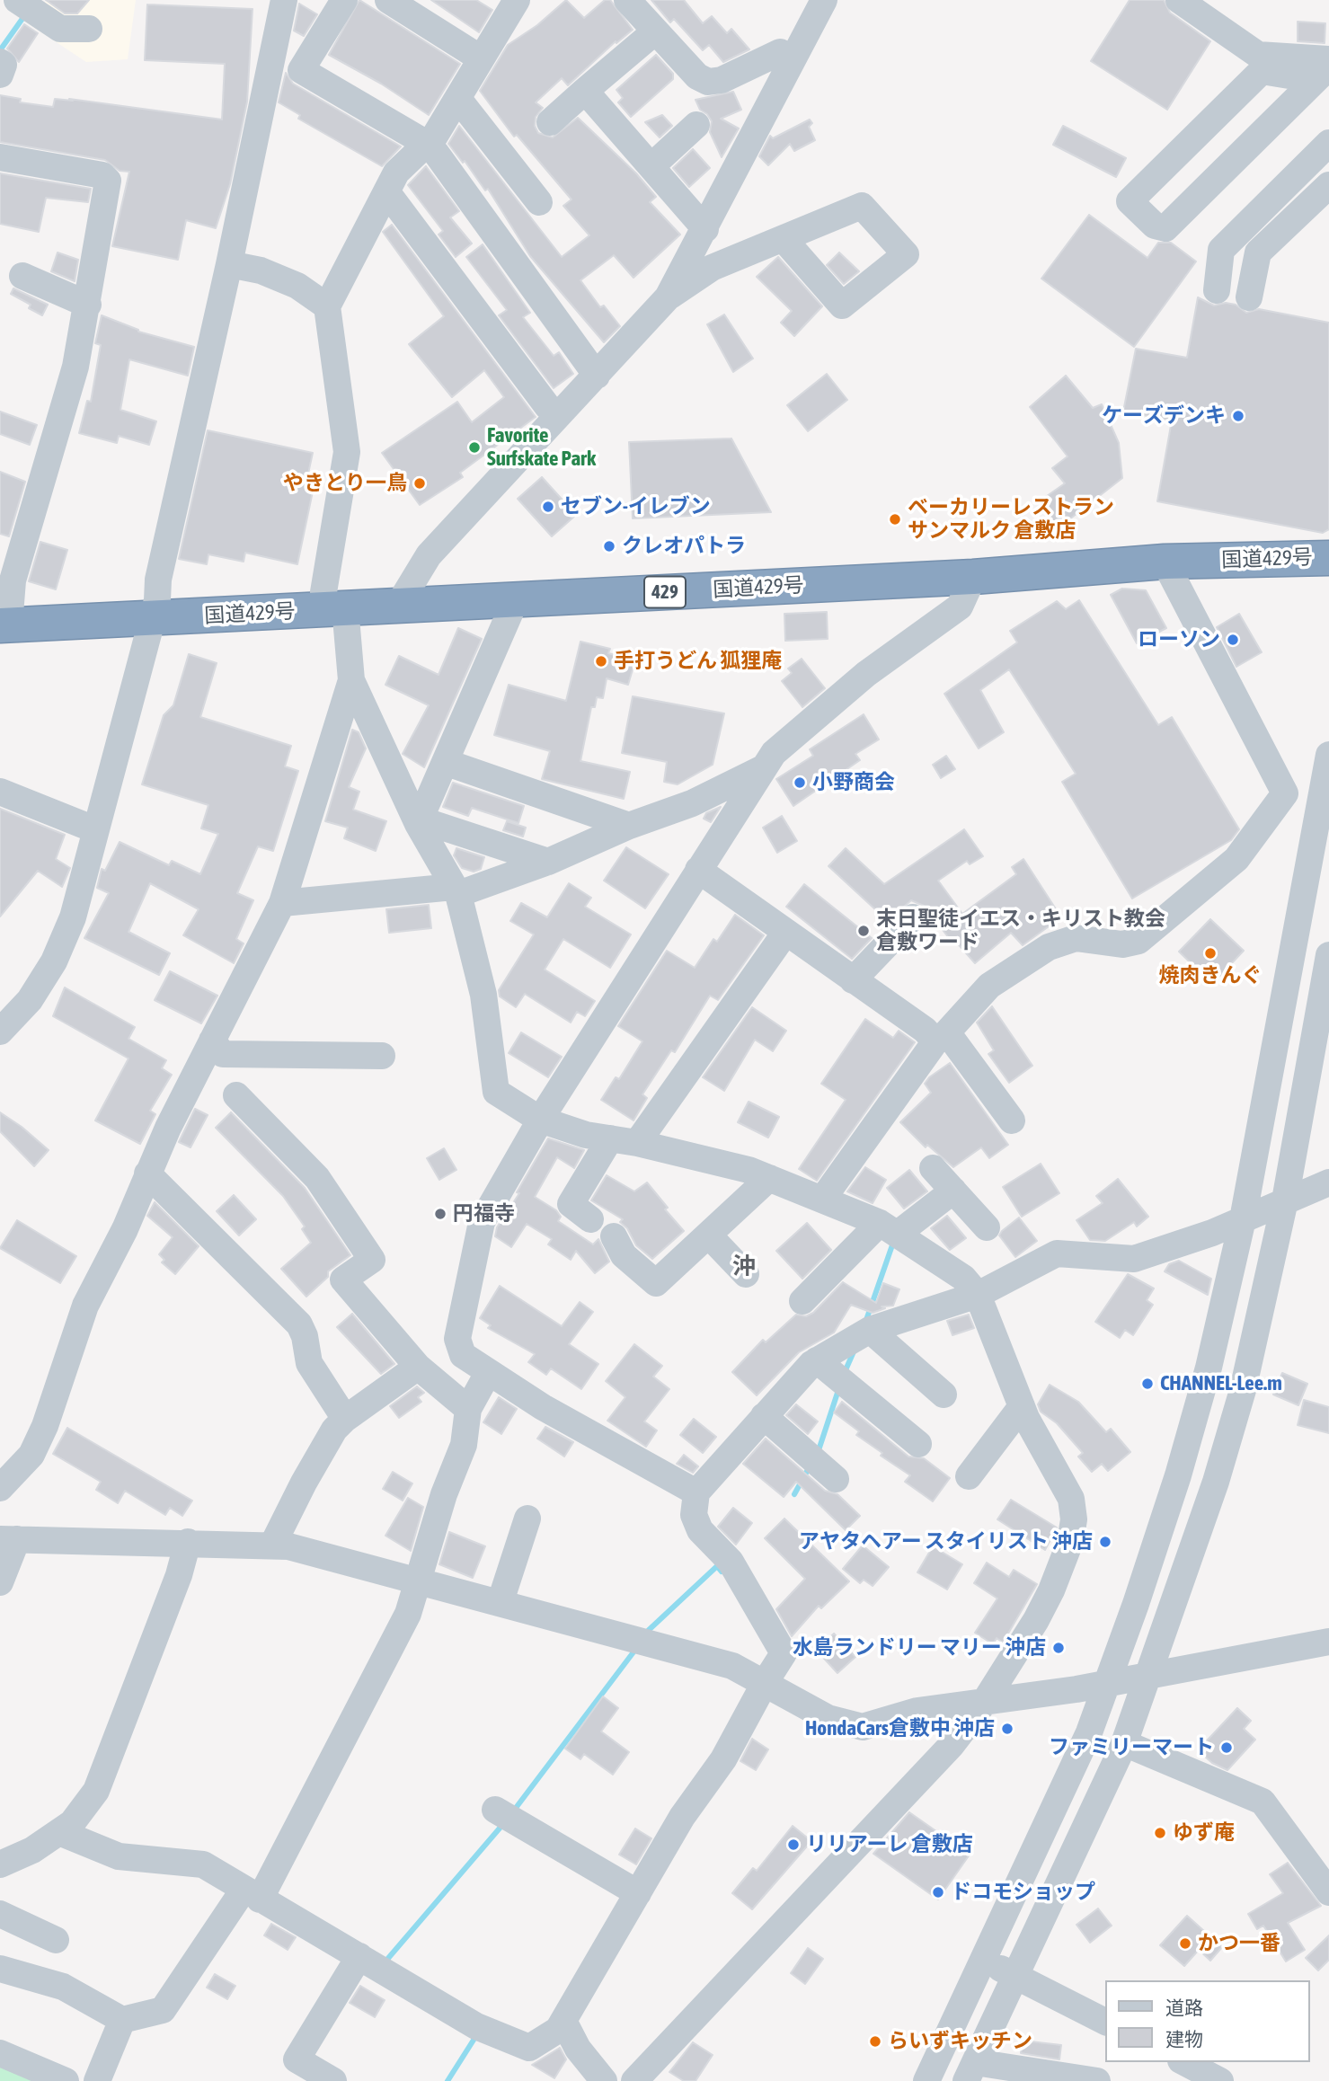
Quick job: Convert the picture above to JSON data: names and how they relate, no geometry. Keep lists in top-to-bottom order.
{
  "streets": {
    "highway": ["国道429号", "429"]
  },
  "districts": ["沖"],
  "places": [
    "ケーズデンキ",
    "Favorite Surfskate Park",
    "やきとり一鳥",
    "セブン-イレブン",
    "ベーカリーレストラン サンマルク 倉敷店",
    "クレオパトラ",
    "ローソン",
    "手打うどん 狐狸庵",
    "小野商会",
    "末日聖徒イエス・キリスト教会 倉敷ワード",
    "焼肉きんぐ",
    "円福寺",
    "CHANNEL-Lee.m",
    "アヤタヘアー スタイリスト 沖店",
    "水島ランドリー マリー 沖店",
    "HondaCars倉敷中 沖店",
    "ファミリーマート",
    "ゆず庵",
    "リリアーレ 倉敷店",
    "ドコモショップ",
    "かつ一番",
    "らいずキッチン"
  ],
  "legend": ["道路", "建物"]
}
